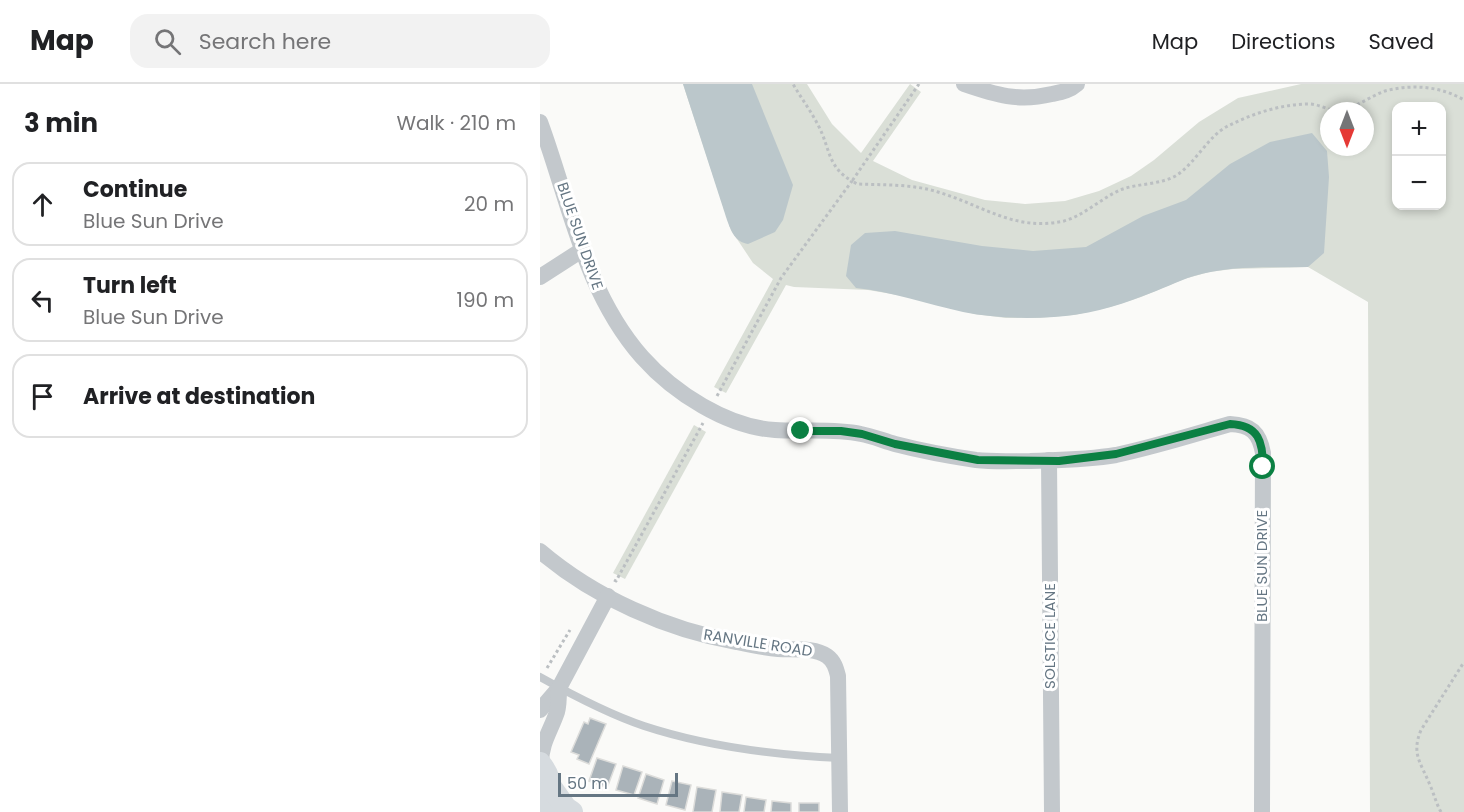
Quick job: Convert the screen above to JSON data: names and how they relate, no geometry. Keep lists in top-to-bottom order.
{
  "streets": {
    "street": ["BLUE SUN DRIVE", "SOLSTICE LANE", "RANVILLE ROAD"]
  },
  "crossings": [
    ["BLUE SUN DRIVE", "SOLSTICE LANE"]
  ],
  "scale_bar": "50 m",
  "north": "bottom",
  "page": {
    "header": "Map",
    "search": "Search here",
    "nav": ["Map", "Directions", "Saved"],
    "heading": ["3 min", "Walk · 210 m"],
    "map_buttons": ["+", "−"],
    "list": [
      ["Continue", "Blue Sun Drive", "20 m"],
      ["Turn left", "Blue Sun Drive", "190 m"],
      "Arrive at destination"
    ],
    "scale": "50 m"
  }
}
